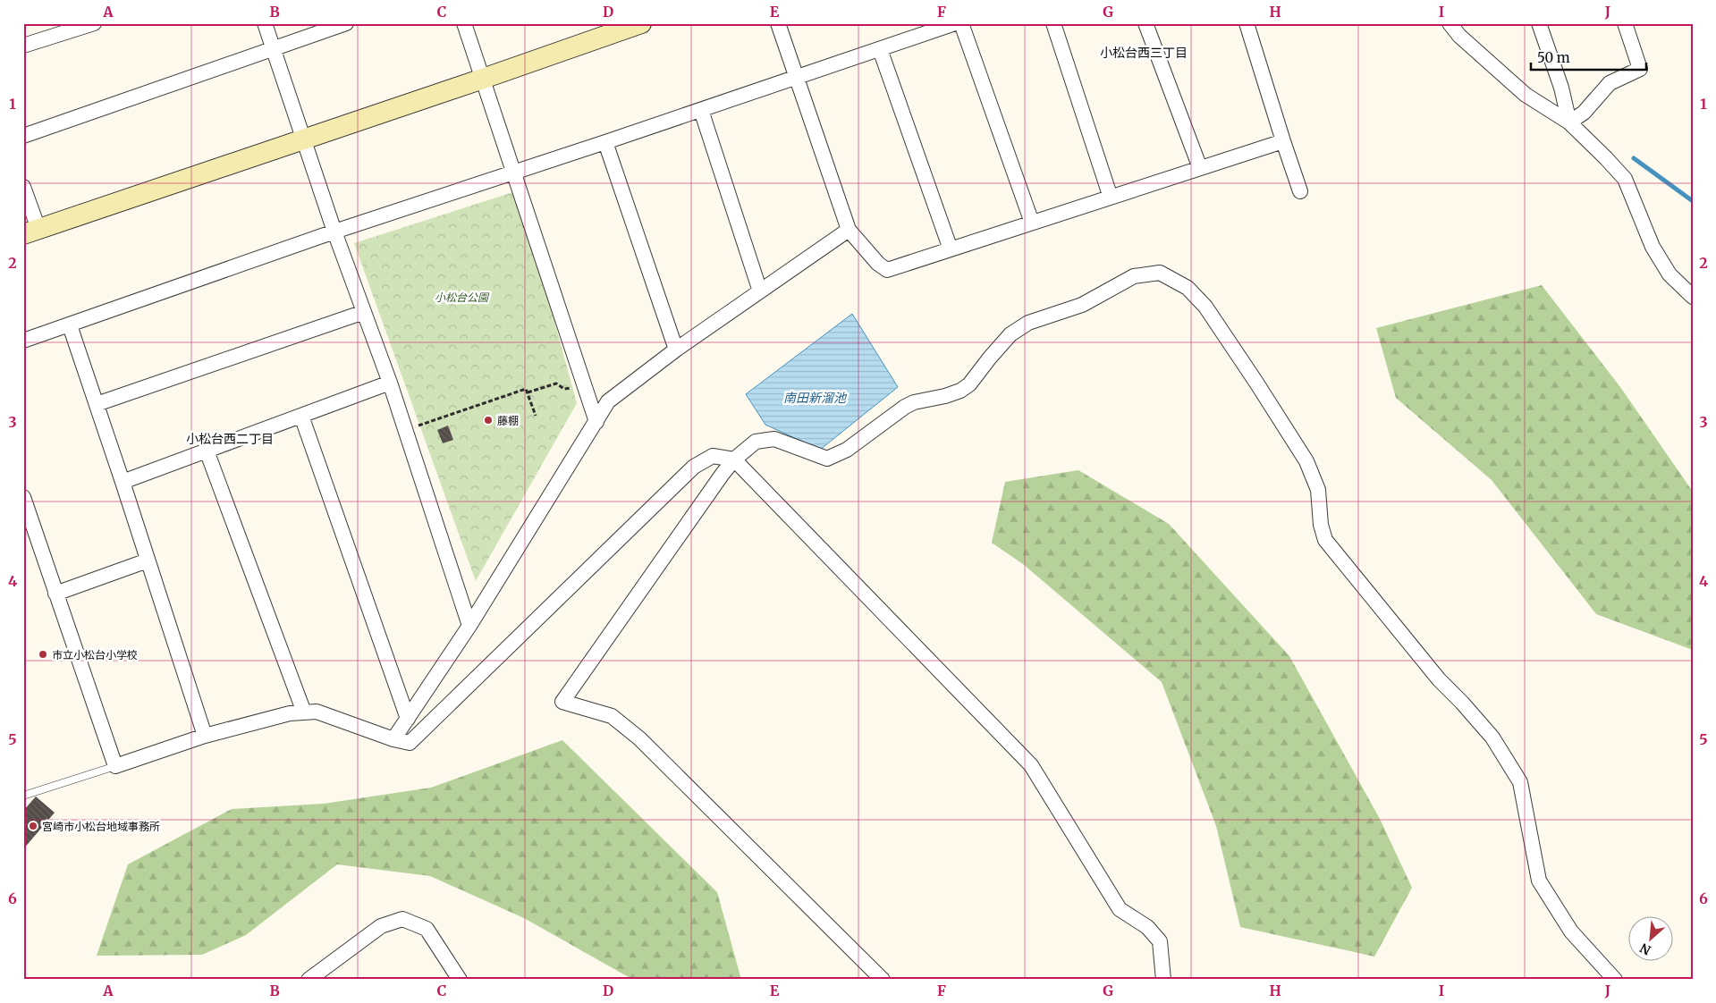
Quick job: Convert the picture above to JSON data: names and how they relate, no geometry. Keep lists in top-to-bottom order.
{
  "districts": ["小松台西三丁目", "小松台西二丁目"],
  "water": ["南田新溜池"],
  "parks": ["小松台公園"],
  "places": ["藤棚", "市立小松台小学校", "宮崎市小松台地域事務所"],
  "scale_bar": "50 m",
  "north": "bottom left",
  "grid": {
    "columns": [
      "A",
      "B",
      "C",
      "D",
      "E",
      "F",
      "G",
      "H",
      "I",
      "J"
    ],
    "rows": [
      "1",
      "2",
      "3",
      "4",
      "5",
      "6"
    ]
  }
}
